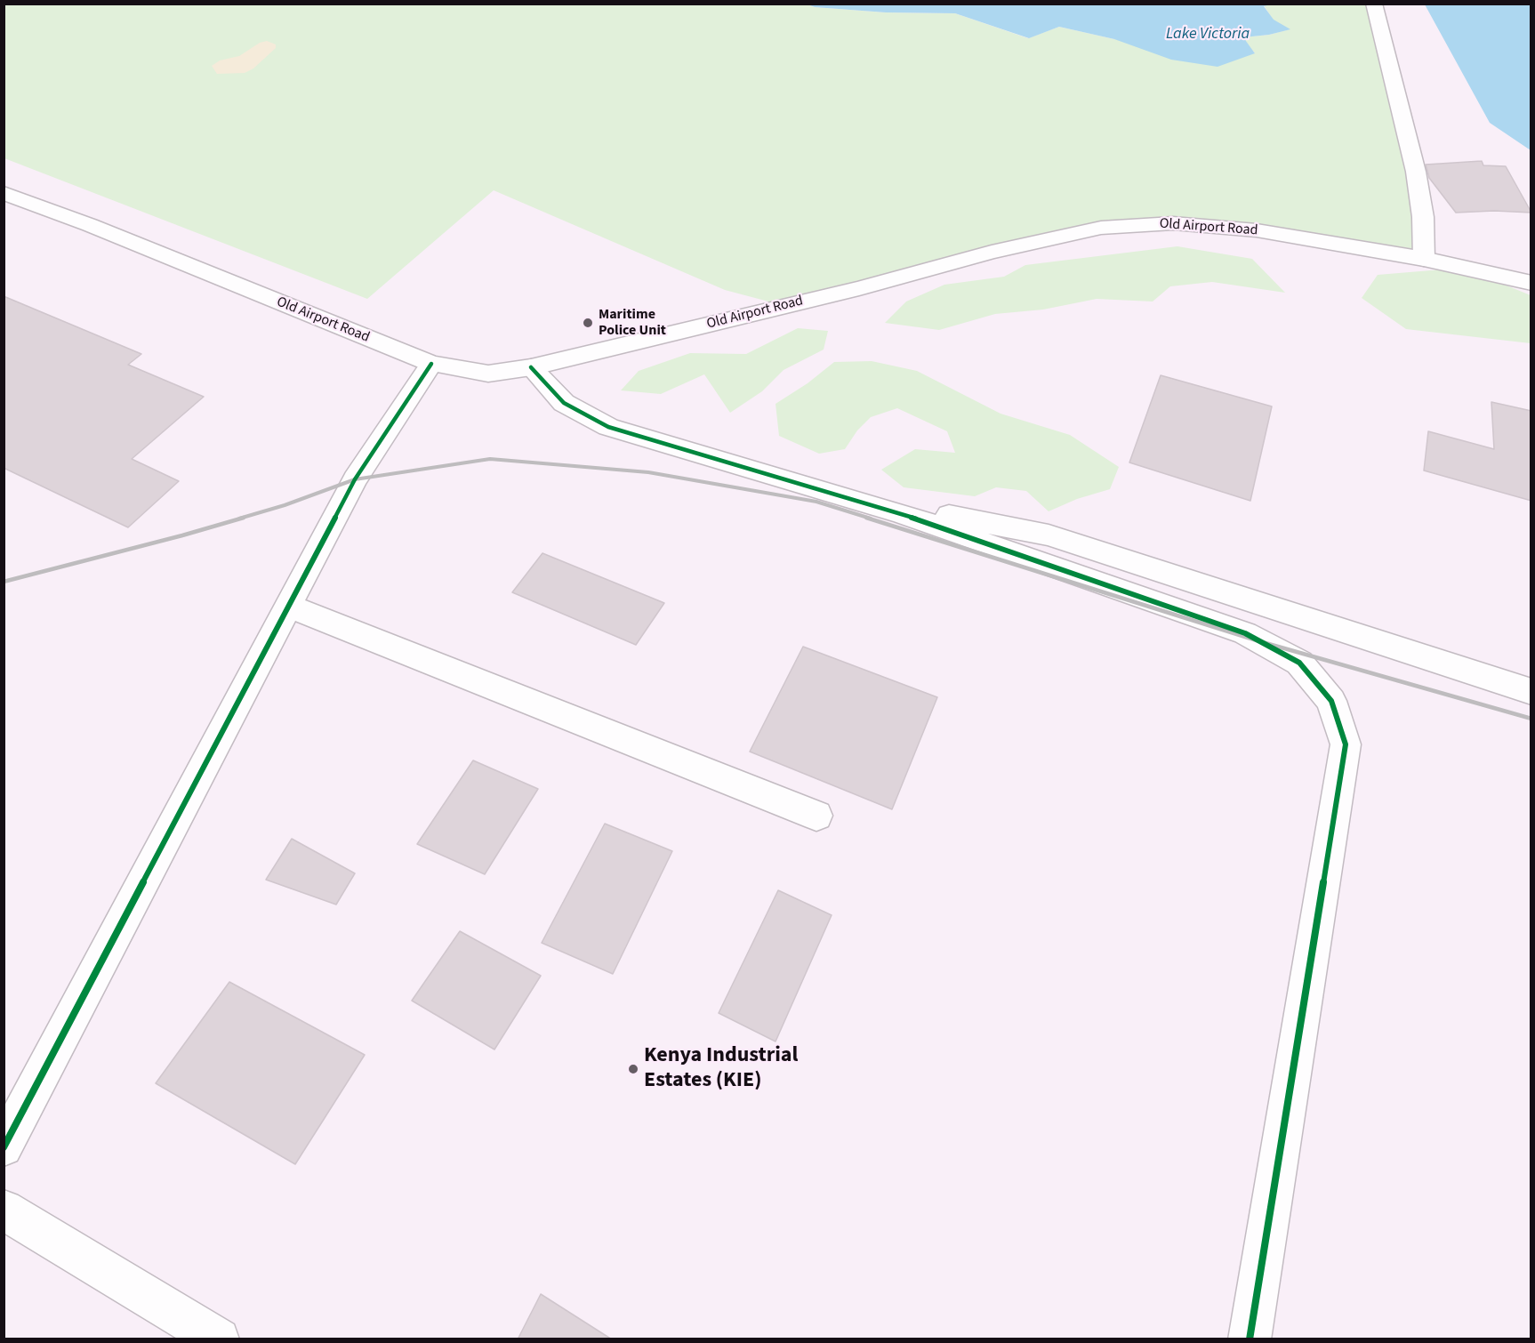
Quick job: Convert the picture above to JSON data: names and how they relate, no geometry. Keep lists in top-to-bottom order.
{
  "streets": {
    "street": ["Old Airport Road"]
  },
  "water": ["Lake Victoria"],
  "places": ["Maritime Police Unit", "Kenya Industrial Estates (KIE)"]
}
